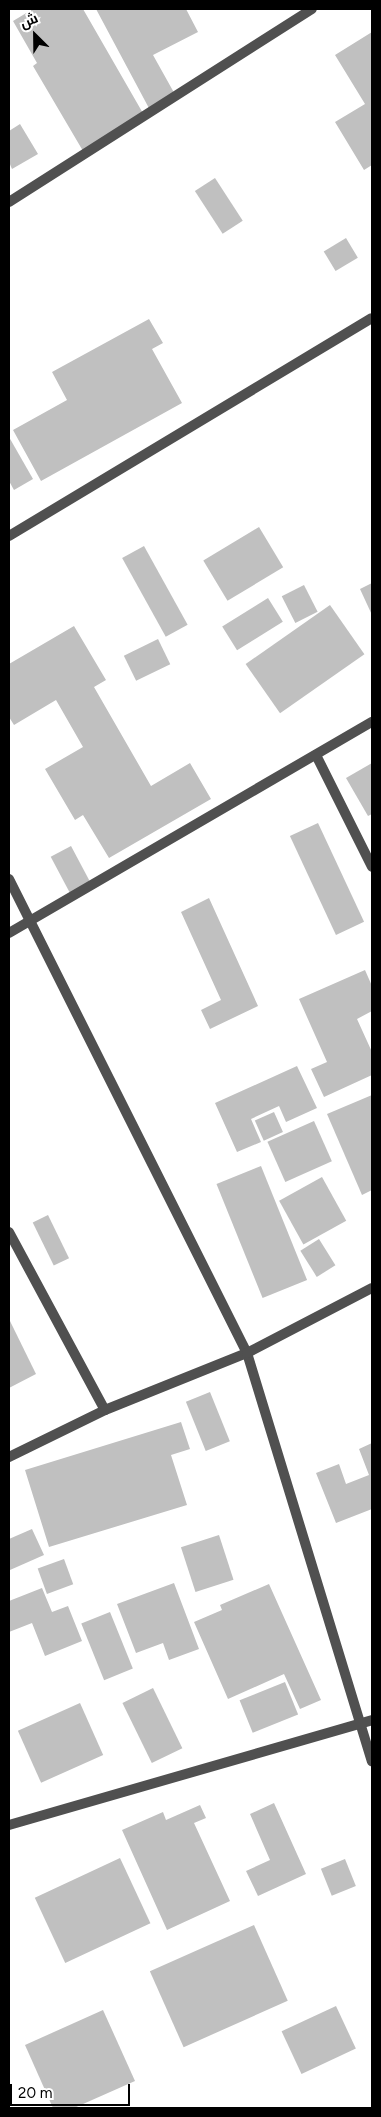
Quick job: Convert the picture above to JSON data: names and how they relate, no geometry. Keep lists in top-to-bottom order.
{
  "scale_bar": "20 m",
  "north": "top left"
}
